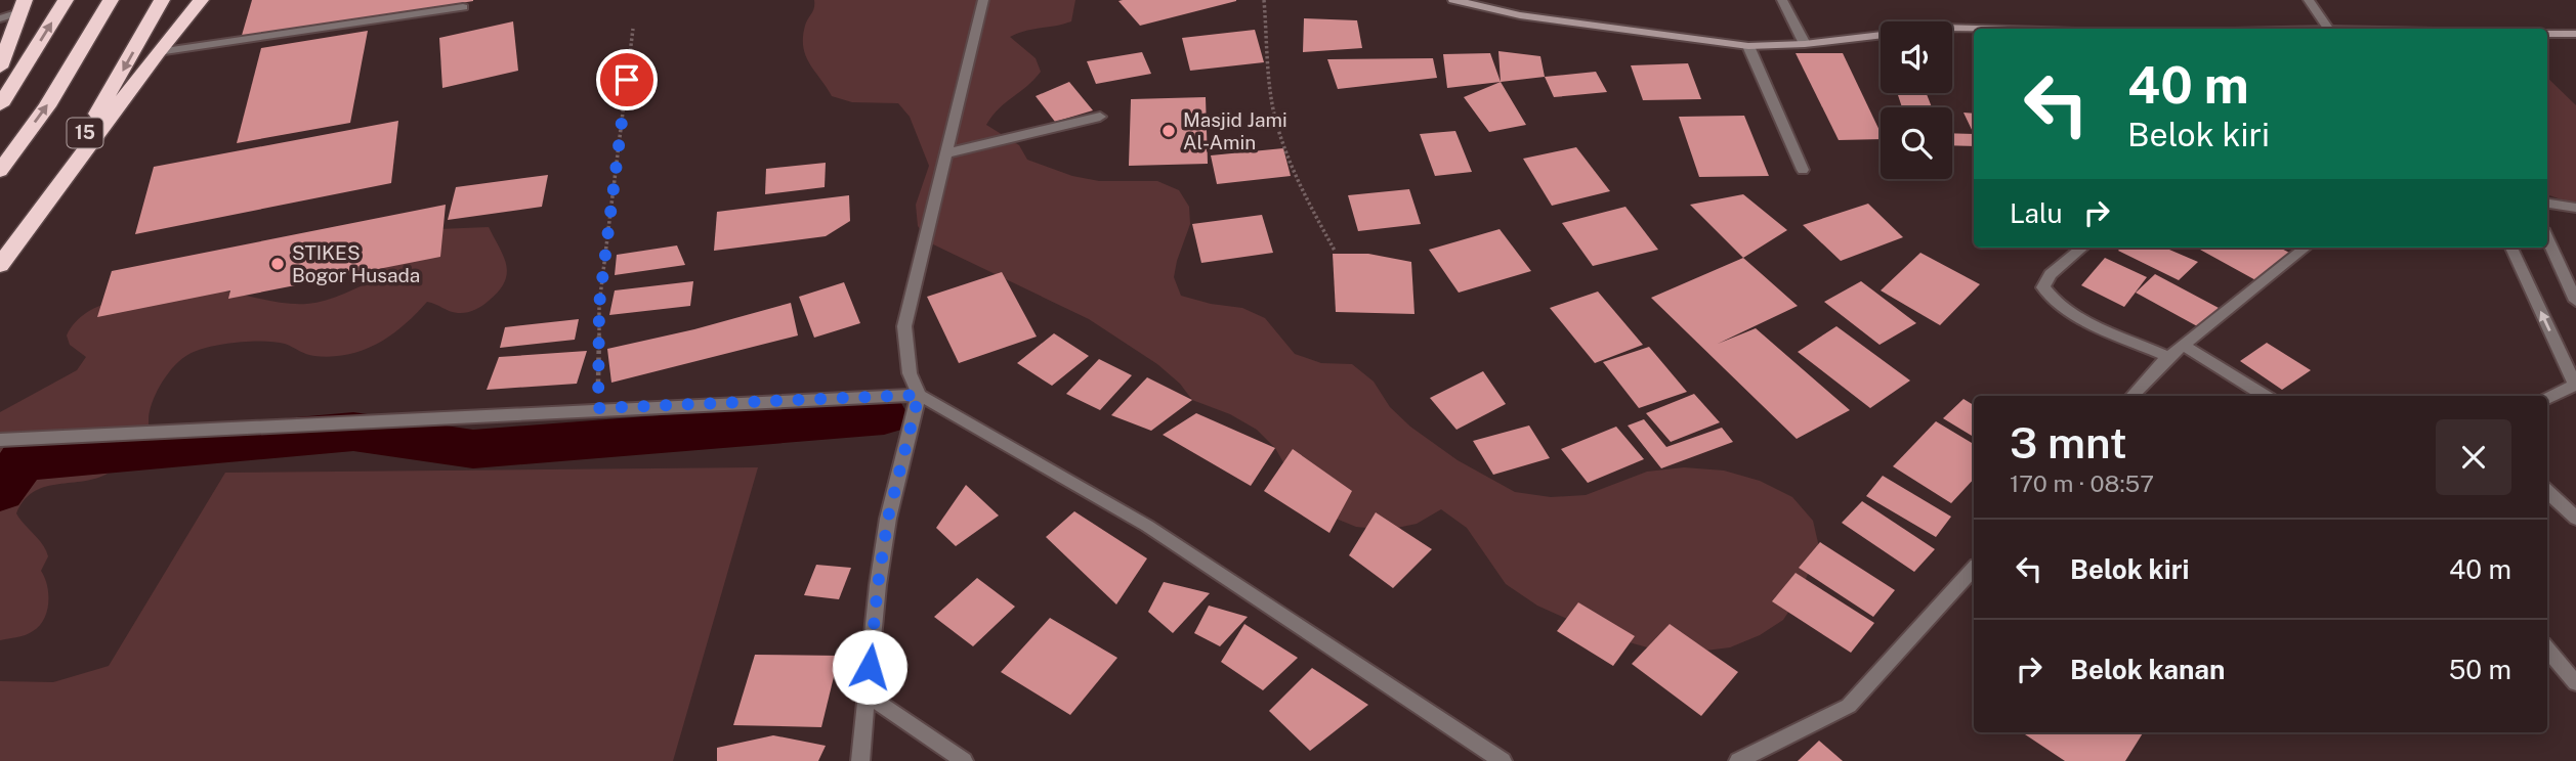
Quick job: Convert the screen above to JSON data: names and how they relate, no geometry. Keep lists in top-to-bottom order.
{
  "streets": {
    "highway": ["15"]
  },
  "places": ["Masjid Jami Al-Amin", "STIKES Bogor Husada"],
  "page": {
    "turn": ["40 m", "Belok kiri"],
    "then": "Lalu",
    "heading": ["3 mnt", "170 m · 08:57"],
    "list": [
      {
        "name": "Belok kiri",
        "value": "40 m"
      },
      {
        "name": "Belok kanan",
        "value": "50 m"
      }
    ]
  }
}
